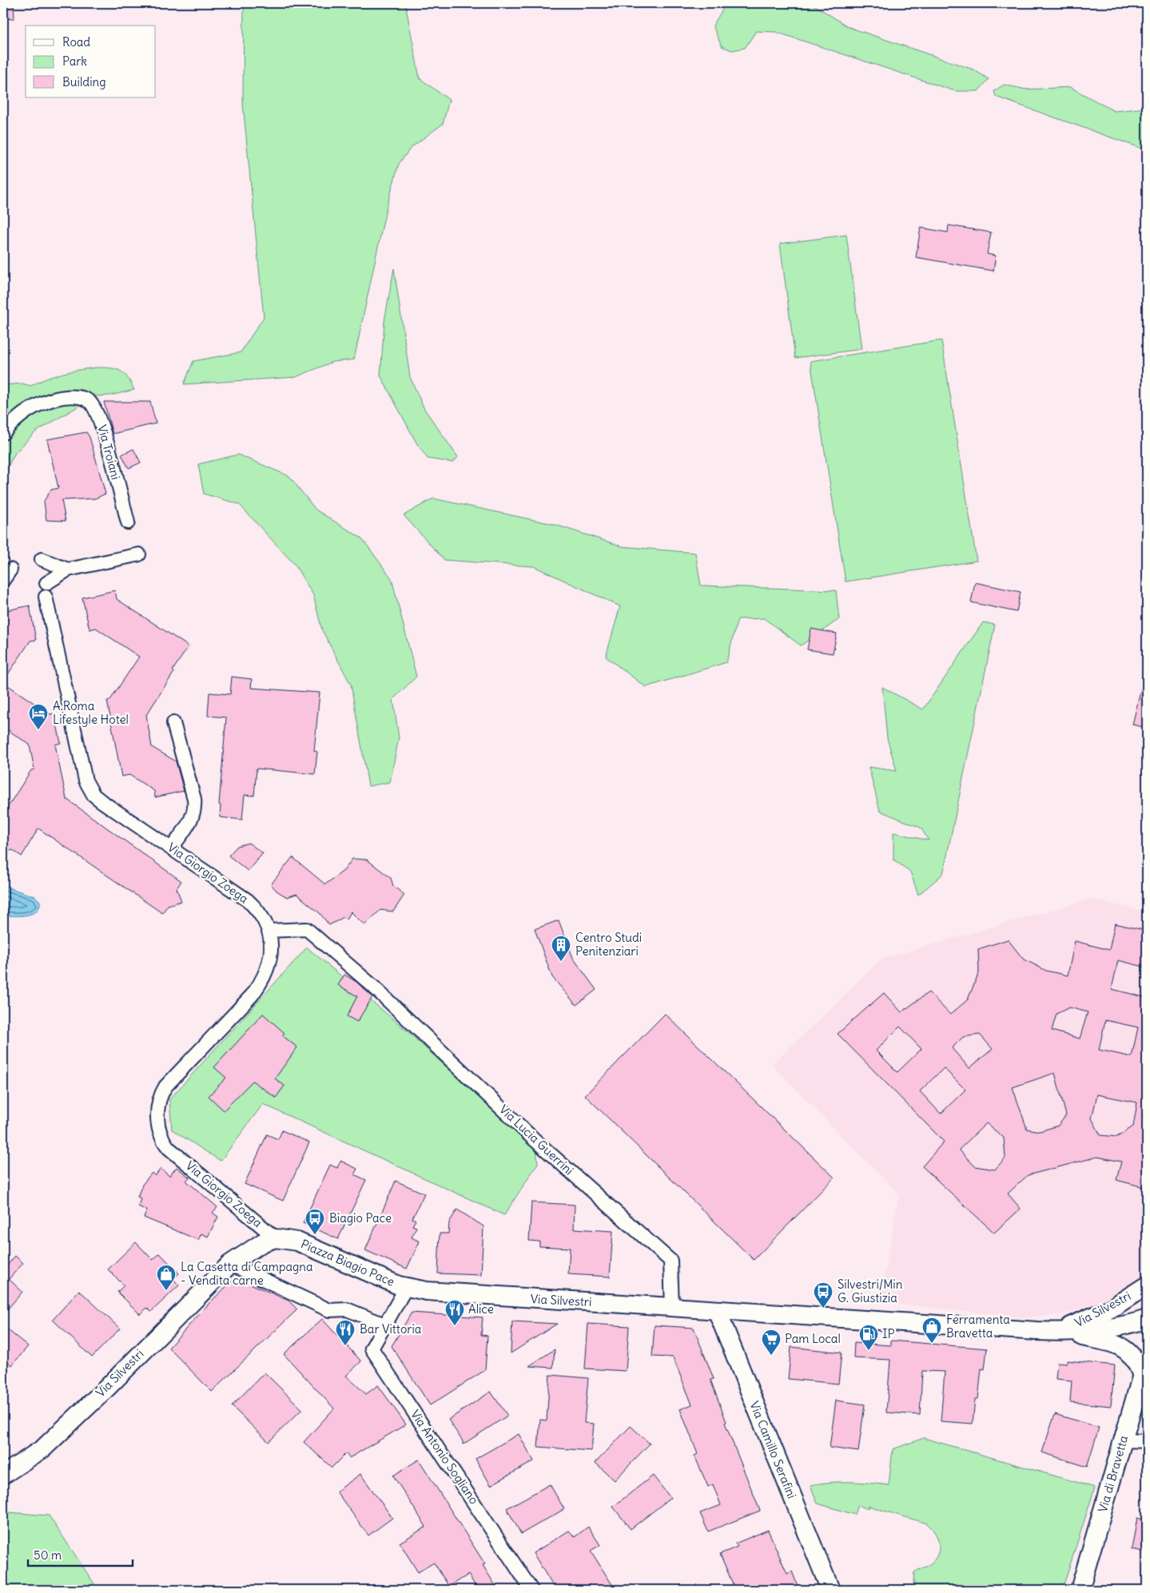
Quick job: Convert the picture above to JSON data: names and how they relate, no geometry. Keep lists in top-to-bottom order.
{
  "streets": {
    "main road": [
      "Piazza Biagio Pace",
      "Via Silvestri",
      "Via Camillo Serafini",
      "Via di Bravetta"
    ],
    "street": [
      "Via Troiani",
      "Via Giorgio Zoega",
      "Via Lucia Guerrini",
      "Via Antonio Sogliano"
    ]
  },
  "crossings": [
    ["Via Giorgio Zoega", "Via Lucia Guerrini"],
    ["Via Giorgio Zoega", "Piazza Biagio Pace"],
    ["Via Lucia Guerrini", "Via Silvestri"],
    ["Piazza Biagio Pace", "Via Silvestri"],
    ["Piazza Biagio Pace", "Via Antonio Sogliano"],
    ["Via Silvestri", "Via Camillo Serafini"],
    ["Via Silvestri", "Via di Bravetta"]
  ],
  "places": {
    "hotel": ["A.Roma Lifestyle Hotel"],
    "building": ["Centro Studi Penitenziari"],
    "bus stop": ["Biagio Pace", "Silvestri/Min G. Giustizia"],
    "shop": ["La Casetta di Campagna - Vendita carne", "Ferramenta Bravetta"],
    "restaurant": ["Alice", "Bar Vittoria"],
    "fuel station": ["IP"],
    "supermarket": ["Pam Local"]
  },
  "legend": ["Road", "Park", "Building"],
  "scale_bar": "50 m"
}
